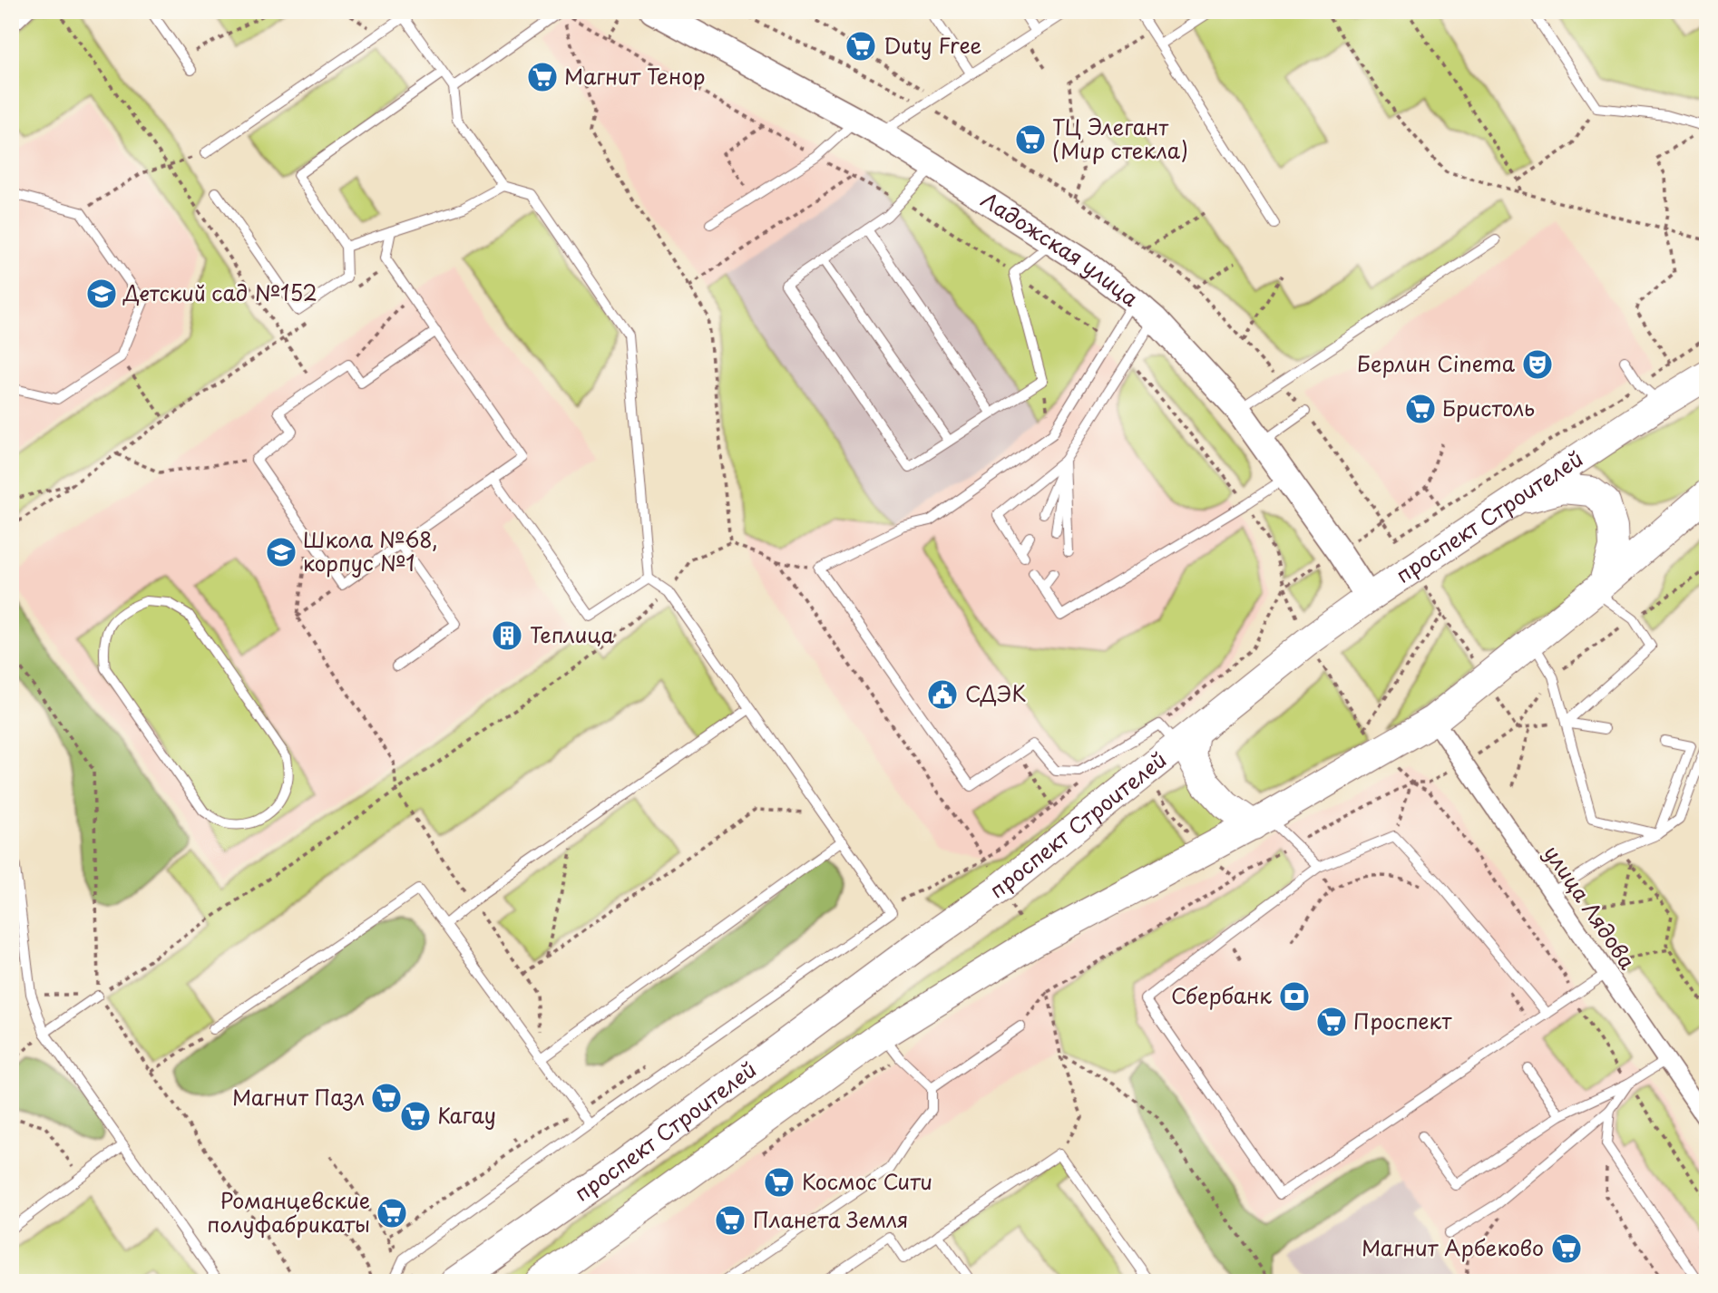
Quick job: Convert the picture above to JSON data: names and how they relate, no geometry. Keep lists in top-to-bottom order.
{
  "streets": {
    "main road": ["проспект Строителей"],
    "street": ["Ладожская улица", "улица Лядова"]
  },
  "crossings": [
    ["Ладожская улица", "проспект Строителей"]
  ],
  "places": {
    "supermarket": [
      "Duty Free",
      "Магнит Тенор",
      "ТЦ Элегант (Мир стекла)",
      "Бристоль",
      "Проспект",
      "Магнит Пазл",
      "Кагау",
      "Космос Сити",
      "Романцевские полуфабрикаты",
      "Планета Земля",
      "Магнит Арбеково"
    ],
    "school or university": ["Детский сад №152", "Школа №68, корпус №1"],
    "theatre": ["Берлин Cinema"],
    "building": ["Теплица"],
    "public building": ["СДЭК"],
    "bank": ["Сбербанк"]
  }
}
